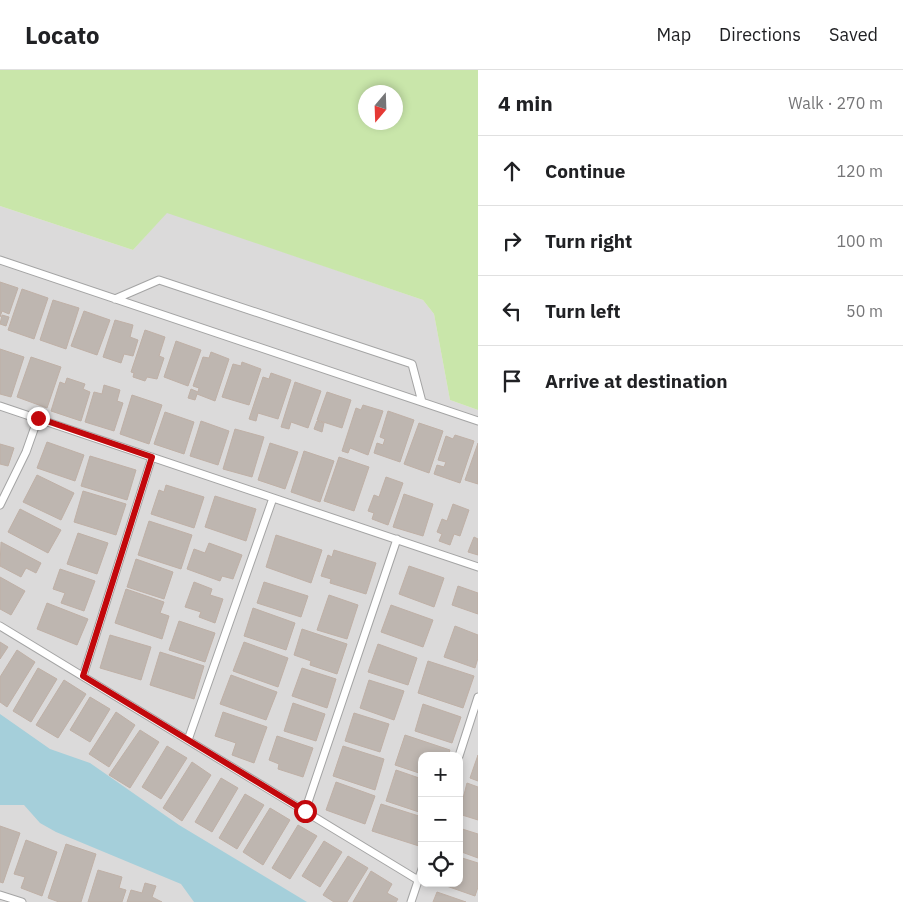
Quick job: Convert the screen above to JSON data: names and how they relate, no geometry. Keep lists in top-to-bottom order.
{
  "north": "bottom",
  "page": {
    "header": "Locato",
    "nav": ["Map", "Directions", "Saved"],
    "heading": ["4 min", "Walk · 270 m"],
    "list": [
      ["Continue", "120 m"],
      ["Turn right", "100 m"],
      ["Turn left", "50 m"],
      "Arrive at destination"
    ],
    "map_buttons": ["+", "−"]
  }
}
